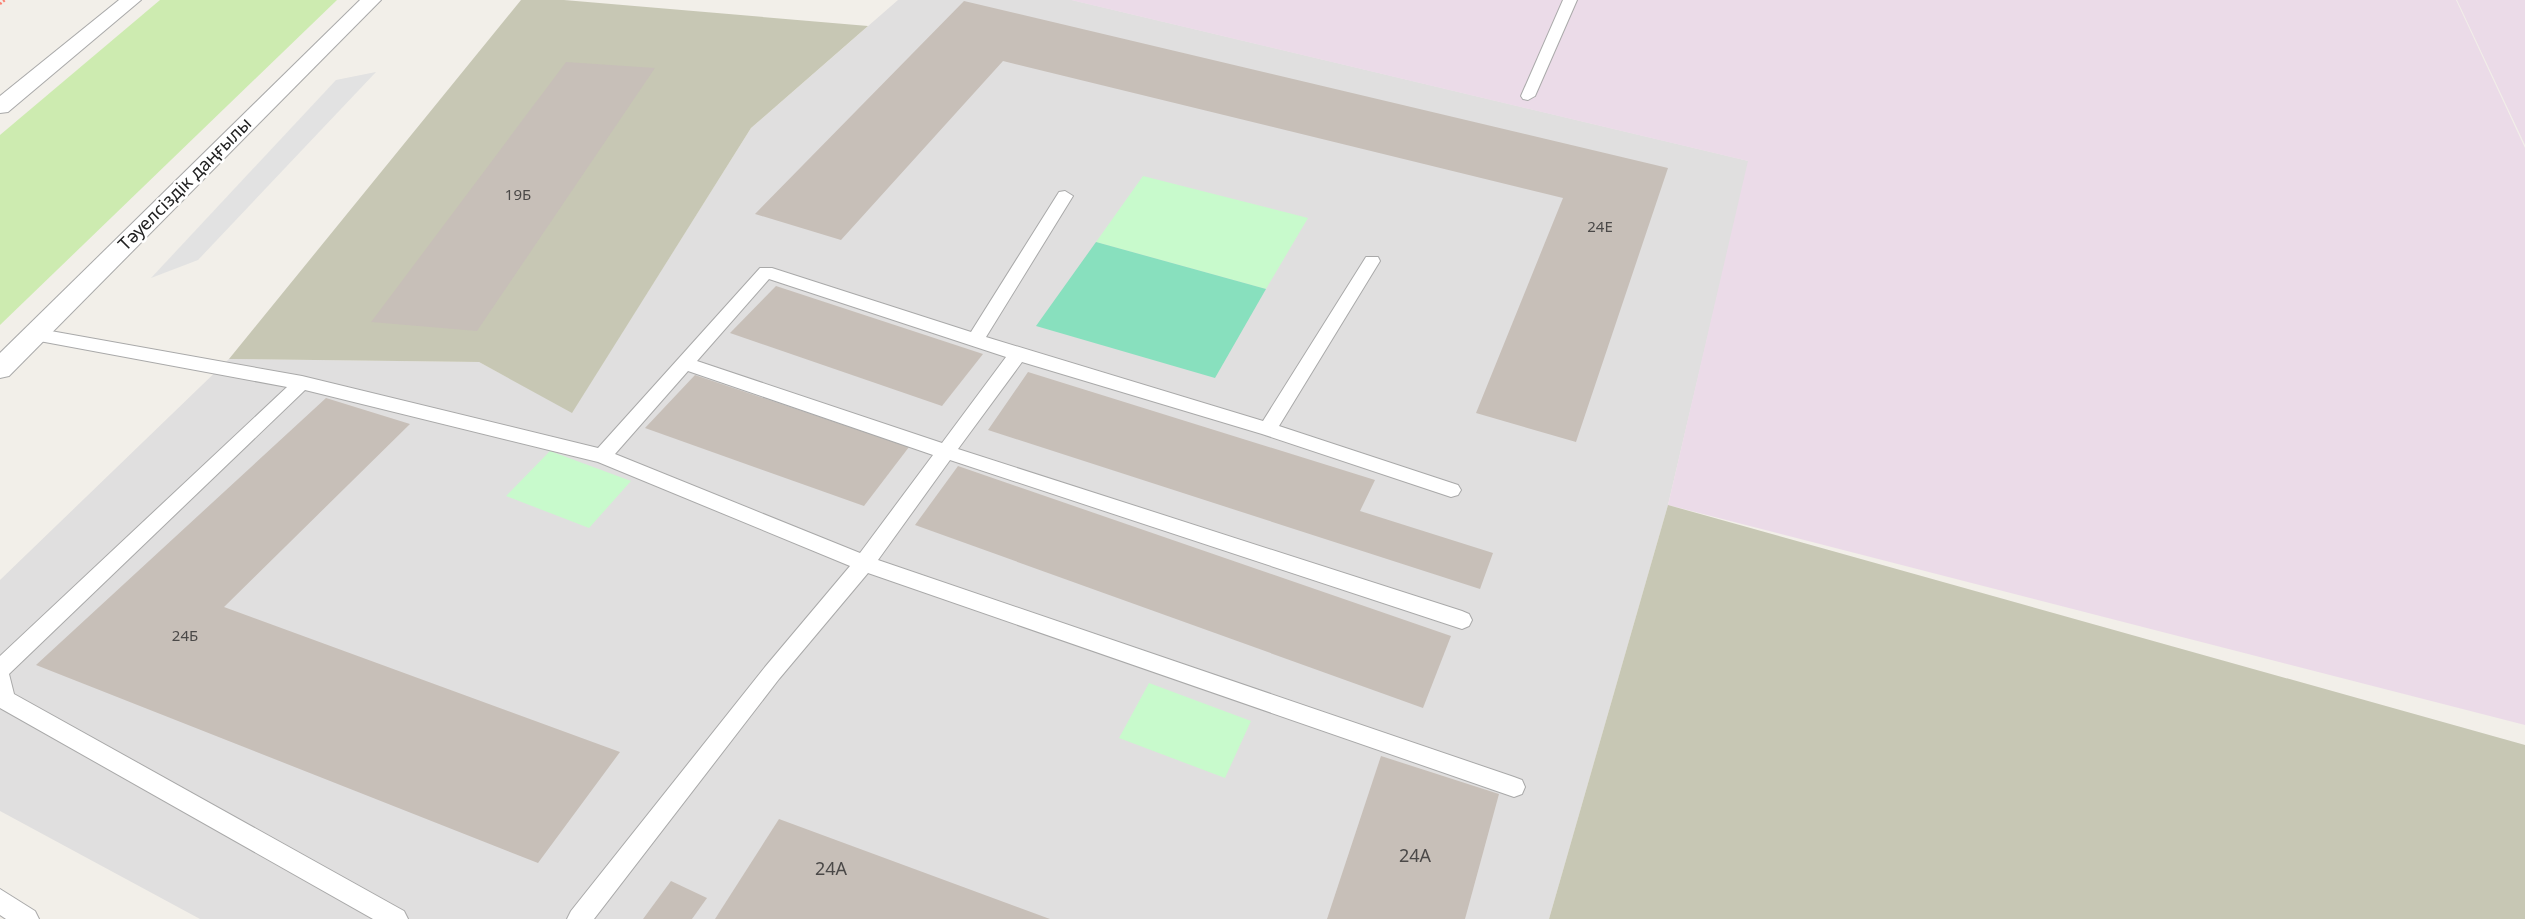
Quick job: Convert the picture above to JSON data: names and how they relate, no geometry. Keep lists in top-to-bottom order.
{
  "streets": {
    "street": ["Тәуелсіздік даңғылы"]
  },
  "house_numbers": [
    "19Б",
    "24Е",
    "24Б",
    "24А",
    "24А"
  ]
}
